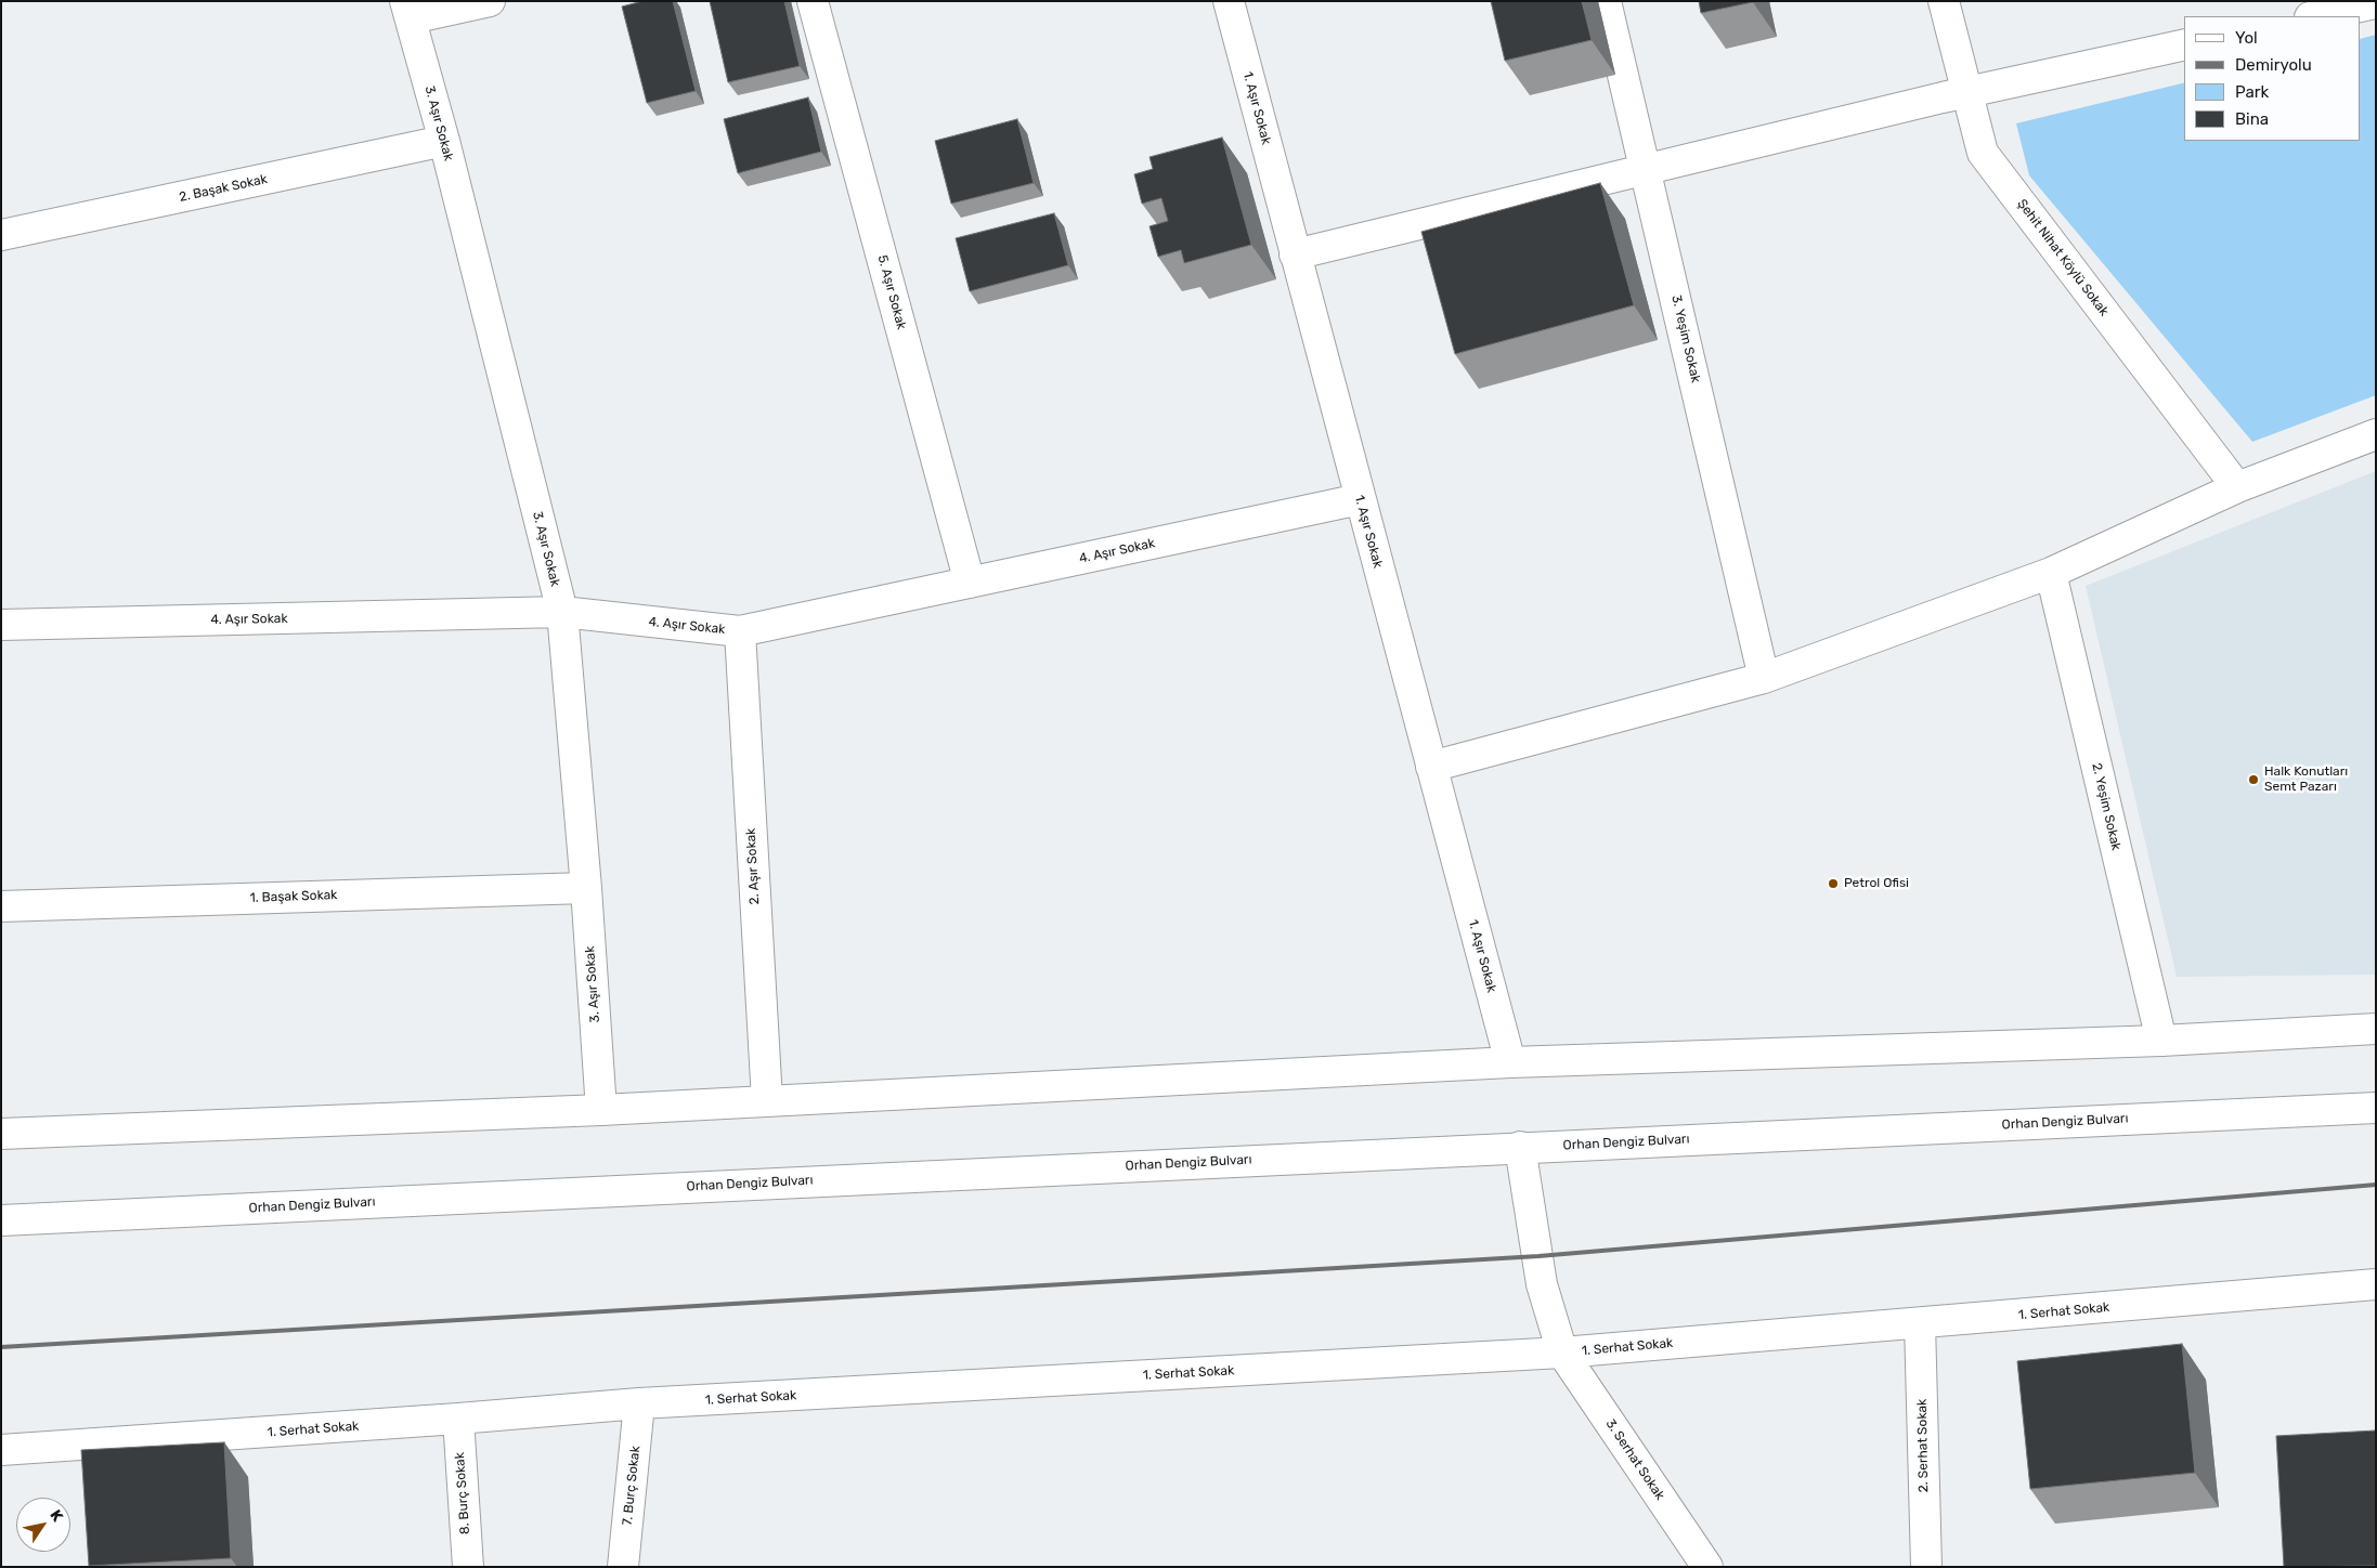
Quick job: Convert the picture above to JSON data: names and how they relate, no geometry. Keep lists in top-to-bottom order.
{
  "streets": {
    "street": [
      "1. Aşır Sokak",
      "3. Aşır Sokak",
      "2. Başak Sokak",
      "Şehit Nihat Köylü Sokak",
      "5. Aşır Sokak",
      "3. Yeşim Sokak",
      "4. Aşır Sokak",
      "2. Yeşim Sokak",
      "2. Aşır Sokak",
      "1. Başak Sokak",
      "Orhan Dengiz Bulvarı",
      "1. Serhat Sokak",
      "2. Serhat Sokak",
      "3. Serhat Sokak",
      "7. Burç Sokak",
      "8. Burç Sokak"
    ]
  },
  "crossings": [
    ["1. Aşır Sokak", "4. Aşır Sokak"],
    ["3. Aşır Sokak", "2. Başak Sokak"],
    ["3. Aşır Sokak", "4. Aşır Sokak"],
    ["3. Aşır Sokak", "1. Başak Sokak"],
    ["5. Aşır Sokak", "4. Aşır Sokak"],
    ["4. Aşır Sokak", "2. Aşır Sokak"],
    ["Orhan Dengiz Bulvarı", "3. Serhat Sokak"],
    ["1. Serhat Sokak", "2. Serhat Sokak"],
    ["1. Serhat Sokak", "3. Serhat Sokak"],
    ["1. Serhat Sokak", "7. Burç Sokak"],
    ["1. Serhat Sokak", "8. Burç Sokak"]
  ],
  "places": ["Halk Konutları Semt Pazarı", "Petrol Ofisi"],
  "legend": [
    "Yol",
    "Demiryolu",
    "Park",
    "Bina"
  ],
  "north": "top right"
}
